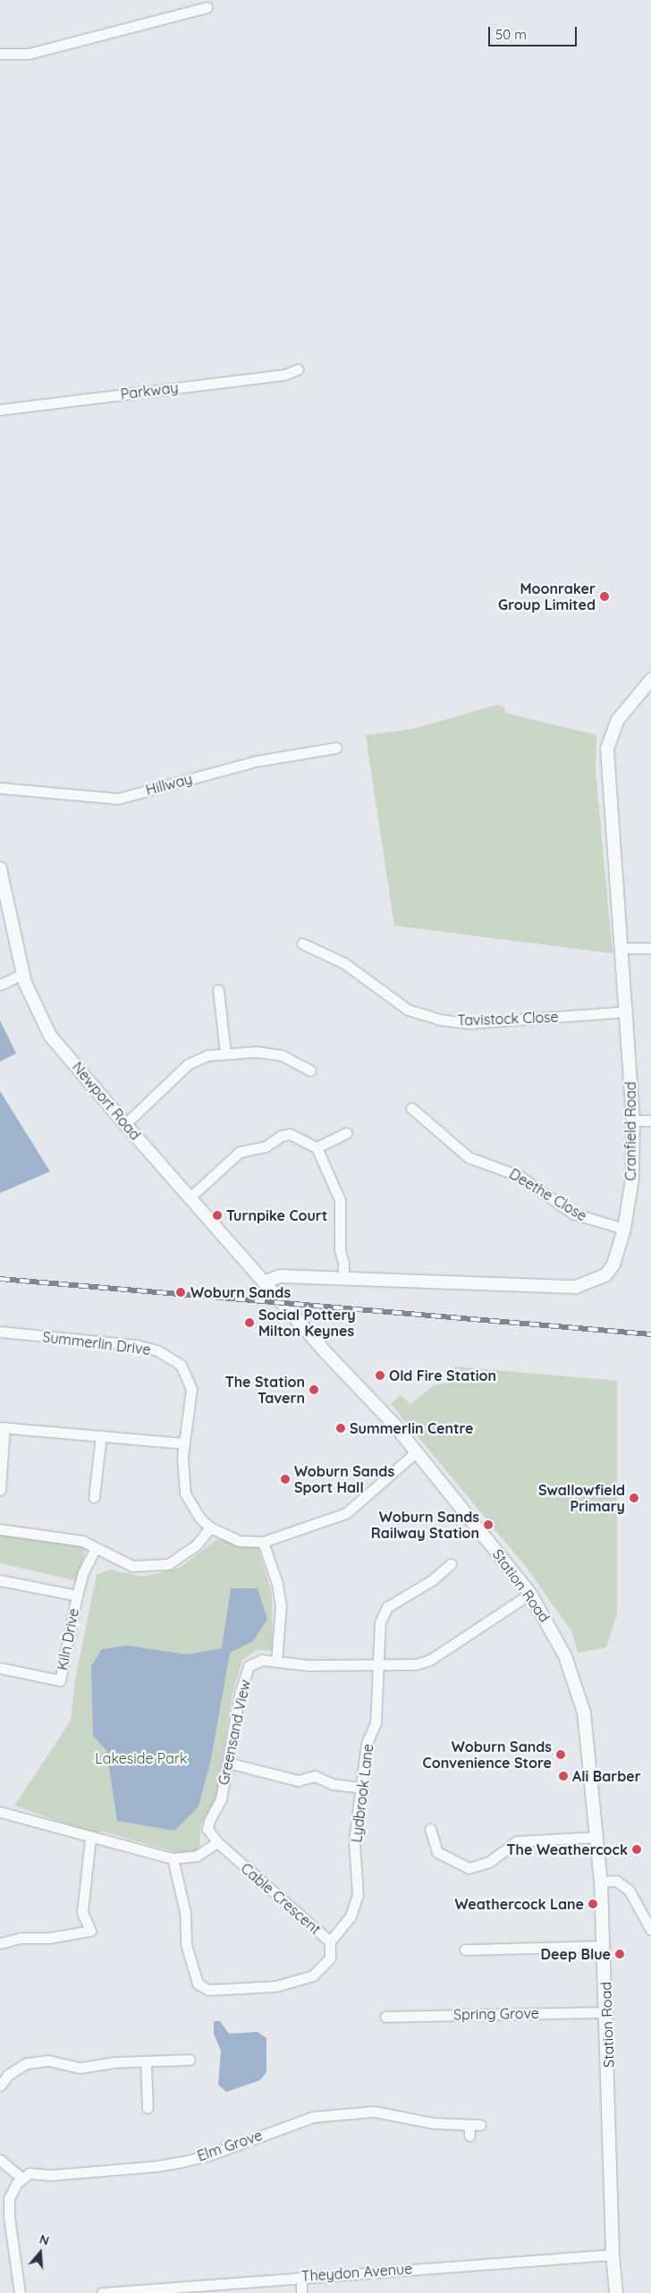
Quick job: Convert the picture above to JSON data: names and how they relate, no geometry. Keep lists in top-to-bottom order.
{
  "streets": {
    "street": [
      "Parkway",
      "Hillway",
      "Tavistock Close",
      "Newport Road",
      "Cranfield Road",
      "Deethe Close",
      "Summerlin Drive",
      "Station Road",
      "Kiln Drive",
      "Greensand View",
      "Lydbrook Lane",
      "Cable Crescent",
      "Spring Grove",
      "Elm Grove",
      "Theydon Avenue"
    ]
  },
  "crossings": [
    ["Tavistock Close", "Cranfield Road"],
    ["Newport Road", "Cranfield Road"],
    ["Newport Road", "Station Road"],
    ["Cranfield Road", "Deethe Close"],
    ["Summerlin Drive", "Station Road"],
    ["Station Road", "Greensand View"],
    ["Station Road", "Spring Grove"],
    ["Station Road", "Theydon Avenue"],
    ["Greensand View", "Lydbrook Lane"],
    ["Greensand View", "Cable Crescent"],
    ["Lydbrook Lane", "Cable Crescent"]
  ],
  "parks": ["Lakeside Park"],
  "places": [
    "Moonraker Group Limited",
    "Turnpike Court",
    "Woburn Sands",
    "Social Pottery Milton Keynes",
    "Old Fire Station",
    "The Station Tavern",
    "Summerlin Centre",
    "Woburn Sands Sport Hall",
    "Swallowfield Primary",
    "Woburn Sands Railway Station",
    "Woburn Sands Convenience Store",
    "Ali Barber",
    "The Weathercock",
    "Weathercock Lane",
    "Deep Blue"
  ],
  "scale_bar": "50 m",
  "north": "top"
}
